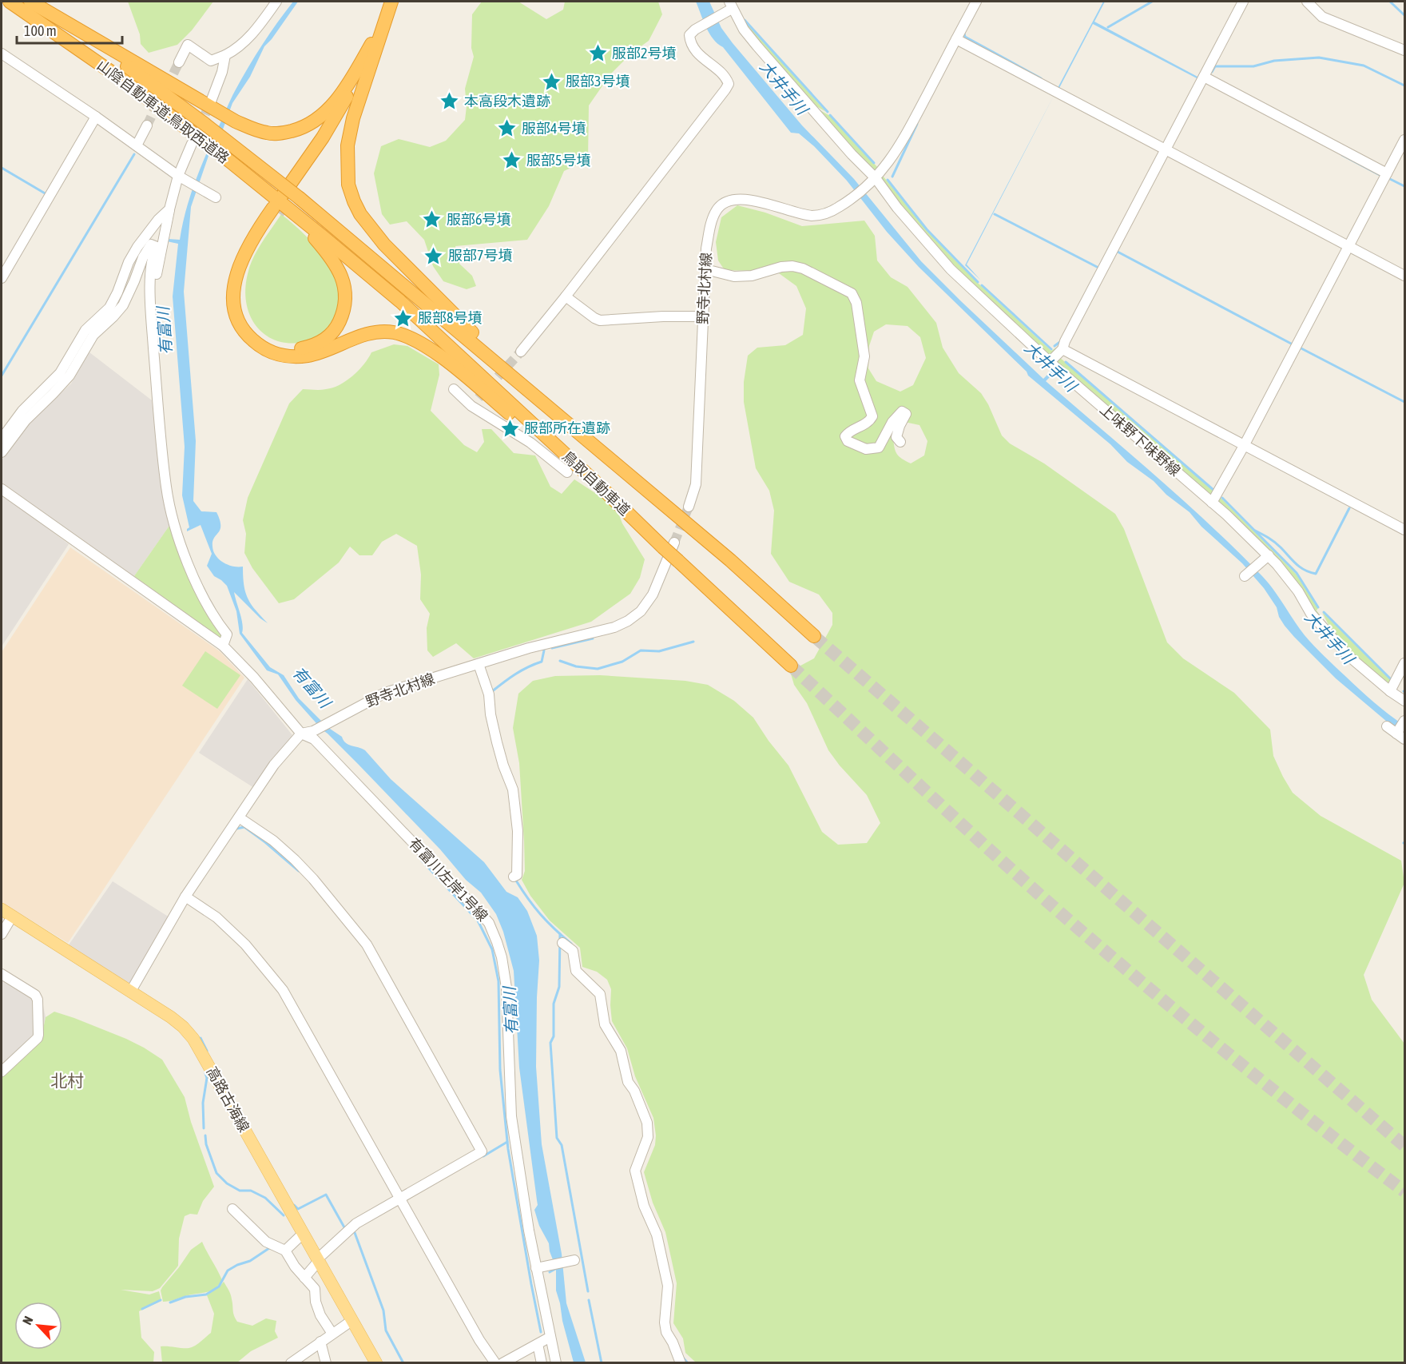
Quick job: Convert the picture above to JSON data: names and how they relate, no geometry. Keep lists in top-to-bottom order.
{
  "streets": {
    "highway": ["山陰自動車道;鳥取西道路", "鳥取自動車道"],
    "main road": ["高路古海線"],
    "street": ["野寺北村線", "上味野下味野線", "有富川左岸1号線"]
  },
  "crossings": [
    ["山陰自動車道;鳥取西道路", "鳥取自動車道"],
    ["野寺北村線", "上味野下味野線"],
    ["野寺北村線", "鳥取自動車道"],
    ["野寺北村線", "有富川左岸1号線"]
  ],
  "districts": ["北村"],
  "water": ["大井手川", "有富川"],
  "places": {
    "place": [
      "服部2号墳",
      "服部3号墳",
      "本高段木遺跡",
      "服部4号墳",
      "服部5号墳",
      "服部6号墳",
      "服部7号墳",
      "服部8号墳",
      "服部所在遺跡"
    ]
  },
  "scale_bar": "100 m",
  "north": "top left"
}
